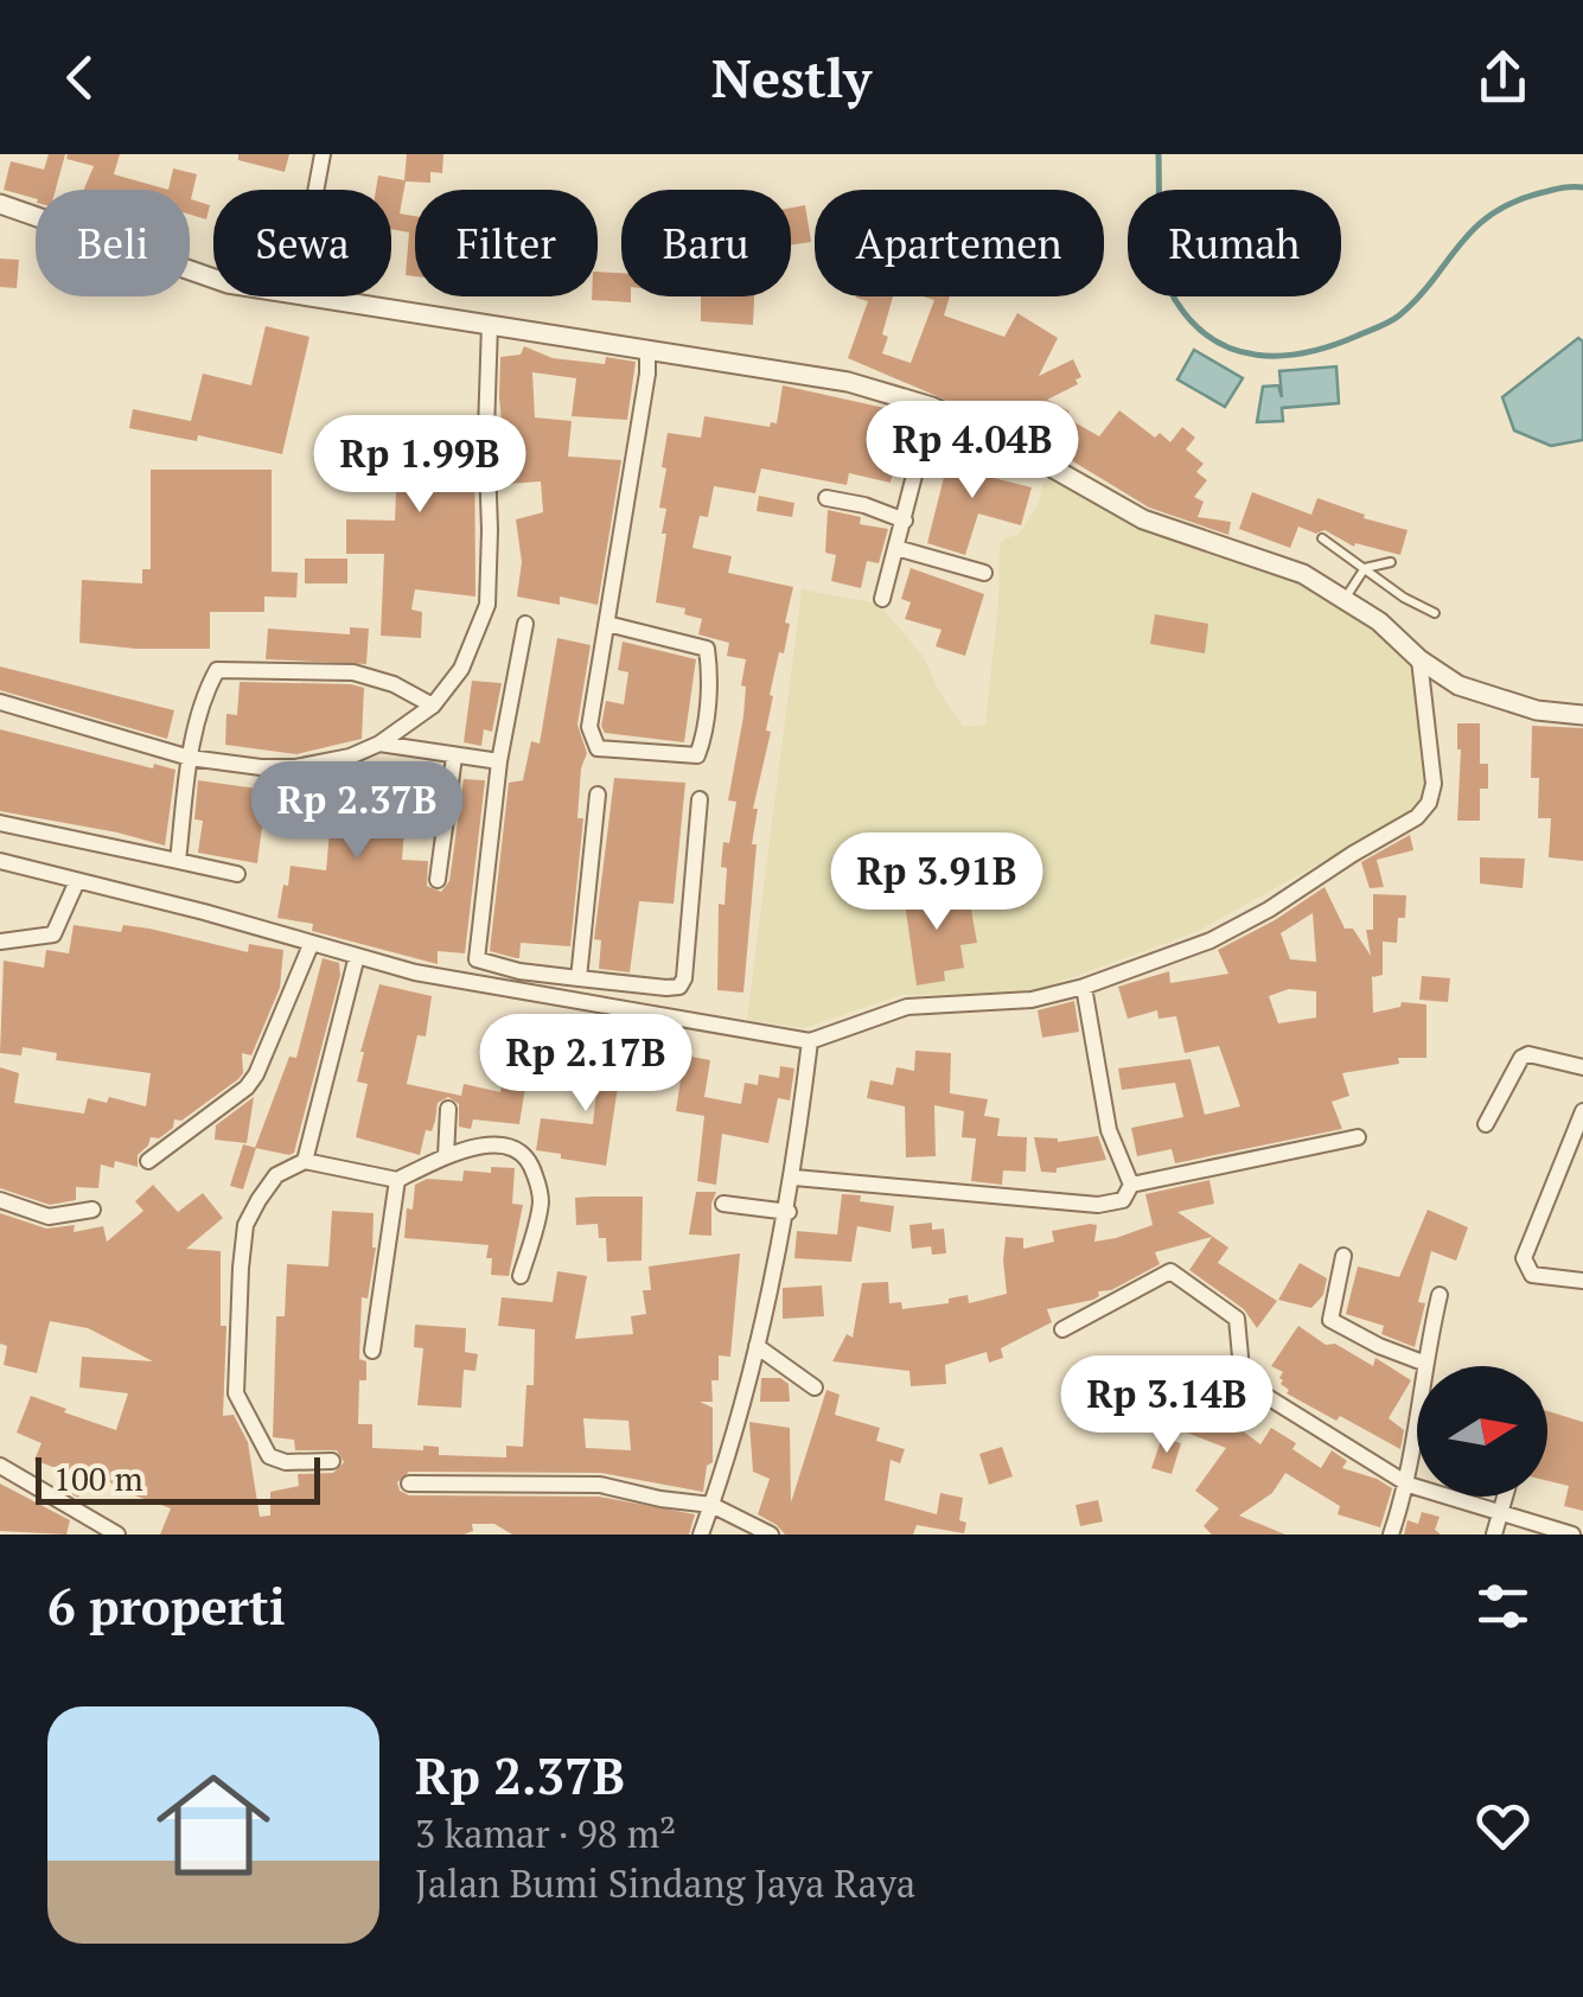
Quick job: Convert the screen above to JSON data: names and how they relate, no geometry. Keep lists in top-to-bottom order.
{
  "scale_bar": "100 m",
  "north": "right",
  "page": {
    "header": "Nestly",
    "chip": [
      "Beli",
      "Sewa",
      "Filter",
      "Baru",
      "Apartemen",
      "Rumah"
    ],
    "price": [
      "Rp 4.04B",
      "Rp 1.99B",
      "Rp 2.37B",
      "Rp 3.91B",
      "Rp 2.17B",
      "Rp 3.14B"
    ],
    "scale": "100 m",
    "heading": "6 properti",
    "list": [
      {
        "name": "Rp 2.37B",
        "note": "3 kamar · 98 m² · Jalan Bumi Sindang Jaya Raya"
      }
    ]
  }
}
